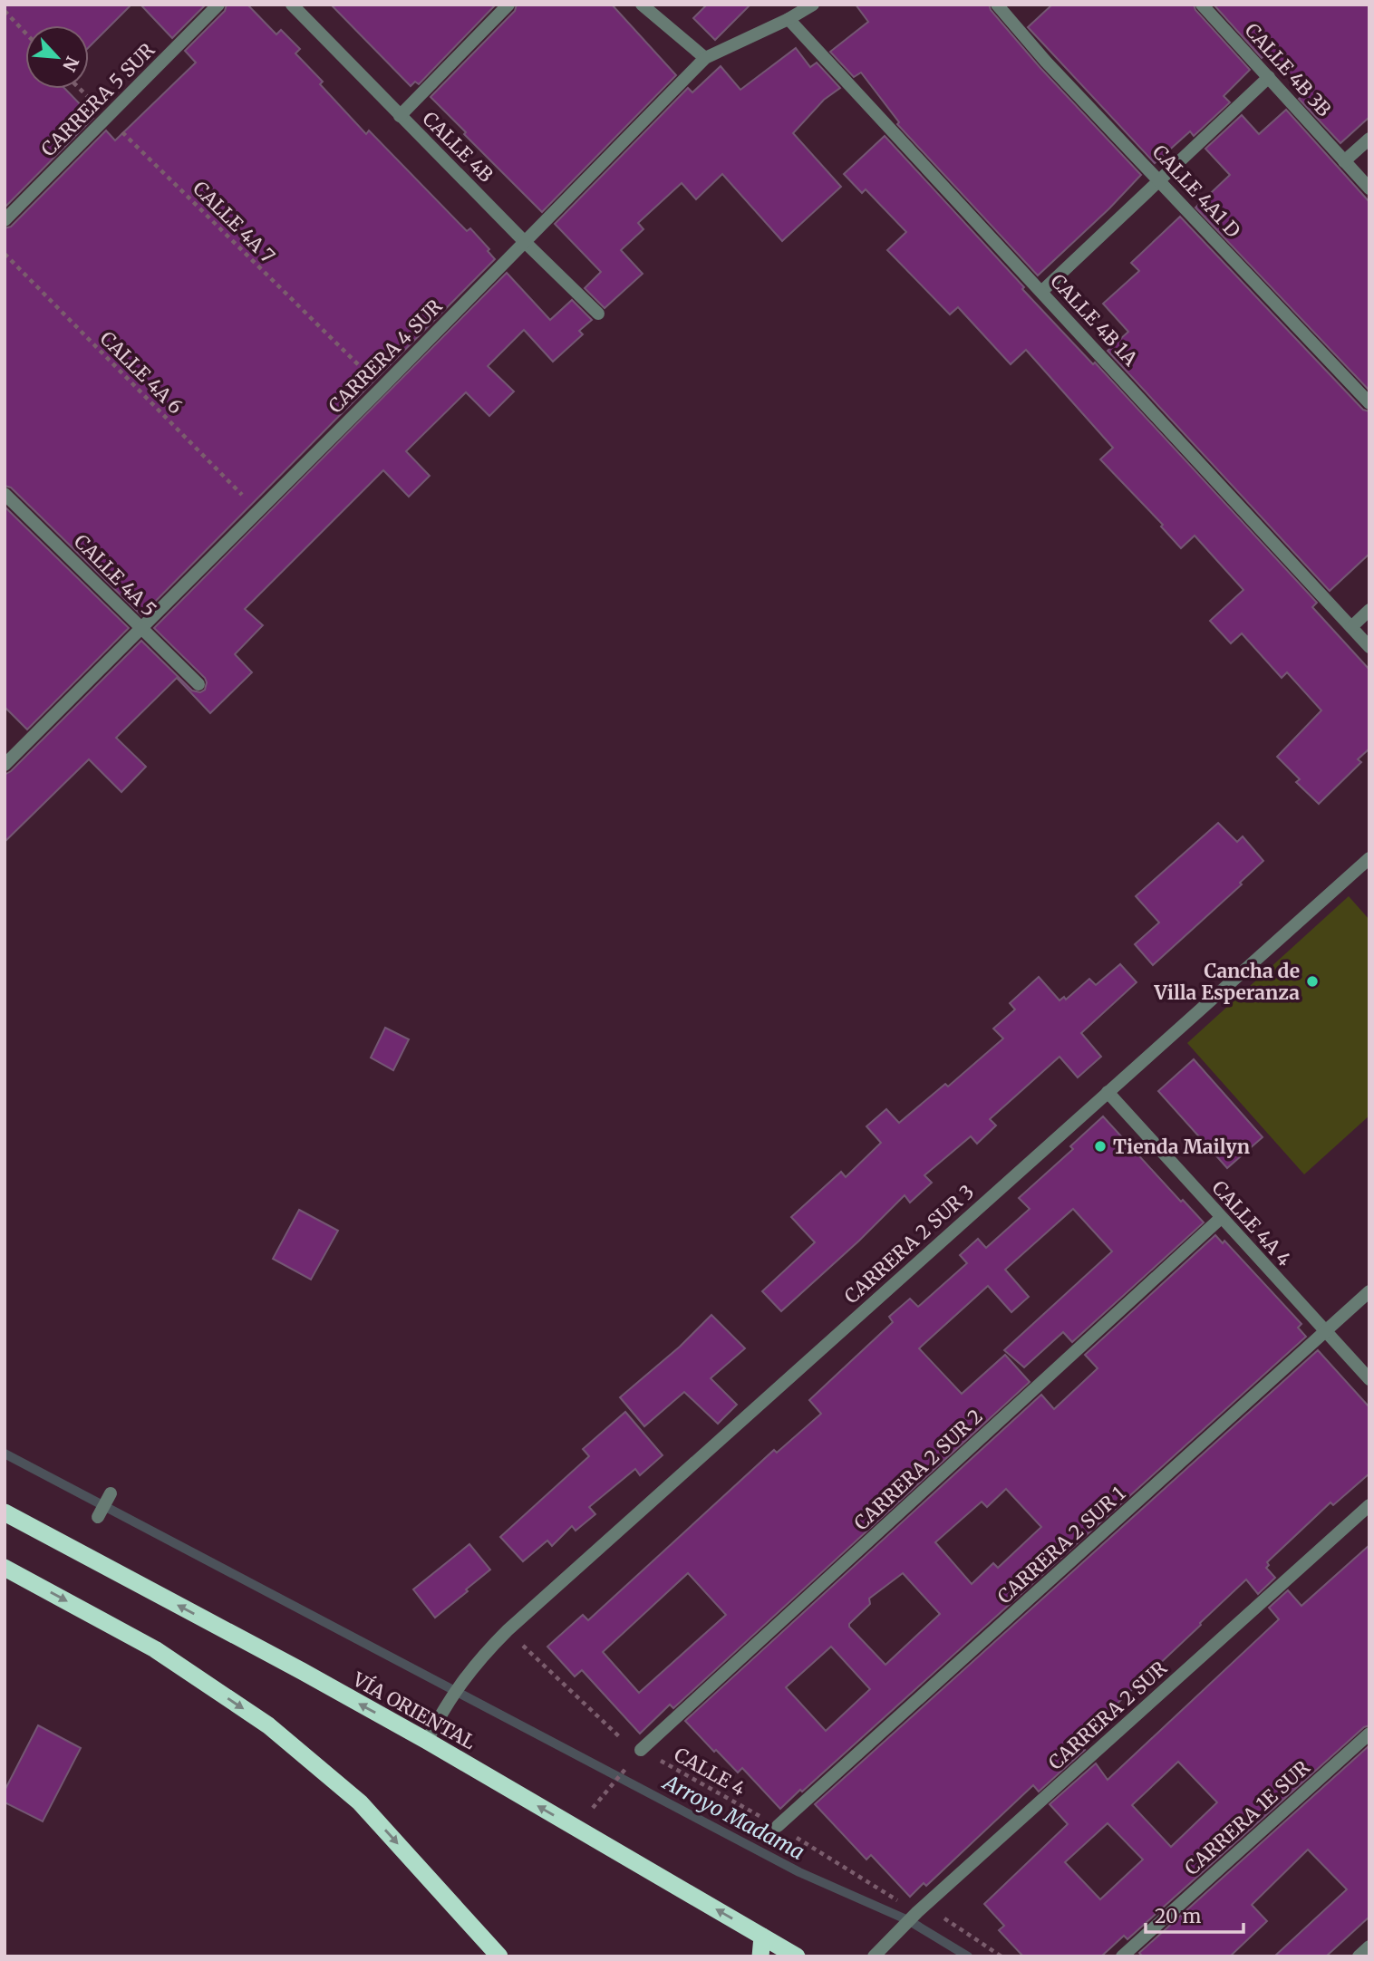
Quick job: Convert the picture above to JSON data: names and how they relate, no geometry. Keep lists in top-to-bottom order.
{
  "streets": {
    "highway": ["VÍA ORIENTAL"],
    "street": [
      "CALLE 4B 3B",
      "CARRERA 5 SUR",
      "CALLE 4B",
      "CALLE 4A1 D",
      "CALLE 4B 1A",
      "CARRERA 4 SUR",
      "CALLE 4A 5",
      "CALLE 4A 4",
      "CARRERA 2 SUR 3",
      "CARRERA 2 SUR 2",
      "CARRERA 2 SUR 1",
      "CARRERA 2 SUR",
      "CARRERA 1E SUR"
    ],
    "path": ["CALLE 4A 7", "CALLE 4A 6", "CALLE 4"]
  },
  "crossings": [
    ["CARRERA 5 SUR", "CALLE 4A 7"],
    ["CALLE 4B", "CARRERA 4 SUR"],
    ["CALLE 4A 7", "CARRERA 4 SUR"],
    ["CALLE 4B 1A", "CARRERA 4 SUR"],
    ["CARRERA 4 SUR", "CALLE 4A 6"],
    ["CARRERA 4 SUR", "CALLE 4A 5"],
    ["CALLE 4A 4", "CARRERA 2 SUR 3"],
    ["CALLE 4A 4", "CARRERA 2 SUR 2"],
    ["CALLE 4A 4", "CARRERA 2 SUR 1"],
    ["CARRERA 2 SUR 3", "VÍA ORIENTAL"],
    ["CARRERA 2 SUR 3", "CALLE 4"],
    ["CARRERA 2 SUR 2", "CALLE 4"],
    ["CARRERA 2 SUR 1", "CALLE 4"],
    ["CARRERA 2 SUR", "CALLE 4"]
  ],
  "water": ["Arroyo Madama"],
  "places": ["Cancha de Villa Esperanza", "Tienda Mailyn"],
  "scale_bar": "20 m",
  "north": "bottom right"
}
